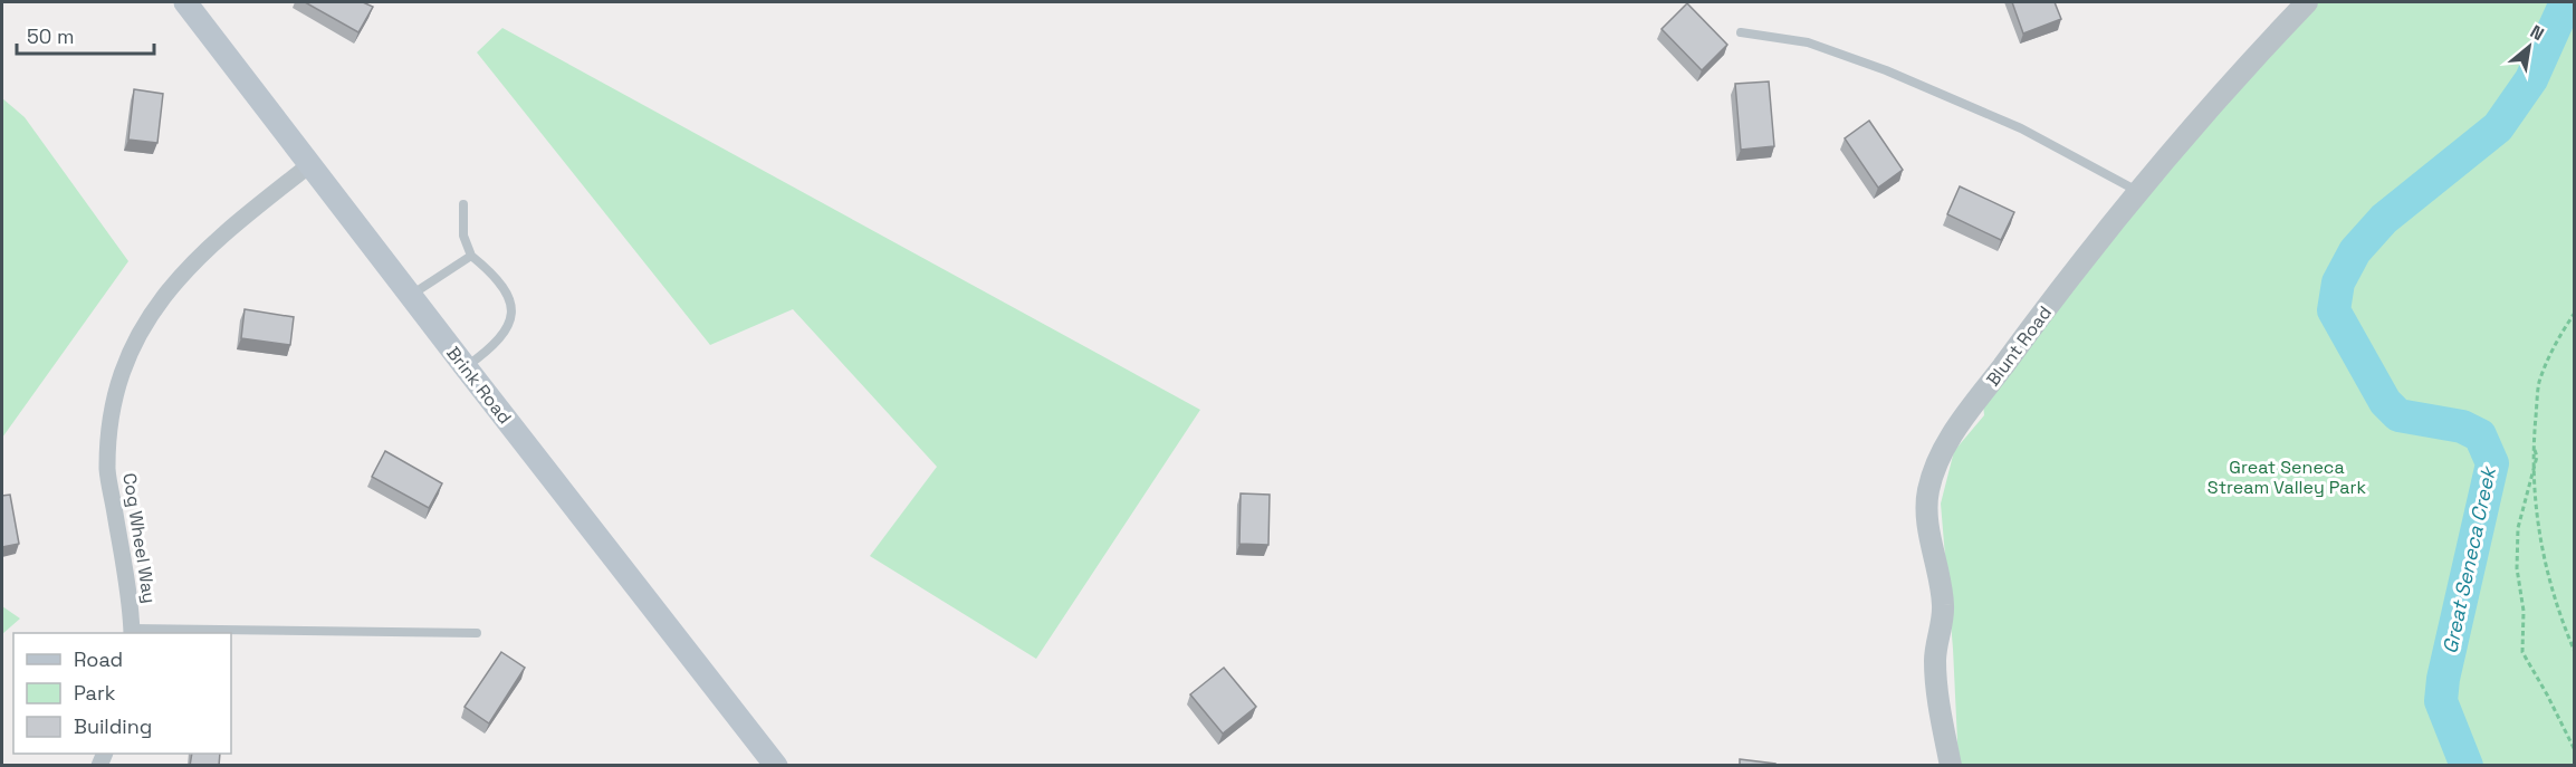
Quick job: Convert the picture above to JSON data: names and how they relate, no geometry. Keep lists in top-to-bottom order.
{
  "streets": {
    "main road": ["Brink Road"],
    "street": ["Blunt Road", "Cog Wheel Way"]
  },
  "crossings": [
    ["Brink Road", "Cog Wheel Way"]
  ],
  "water": ["Great Seneca Creek"],
  "parks": ["Great Seneca Stream Valley Park"],
  "legend": ["Road", "Park", "Building"],
  "scale_bar": "50 m",
  "north": "top right"
}
